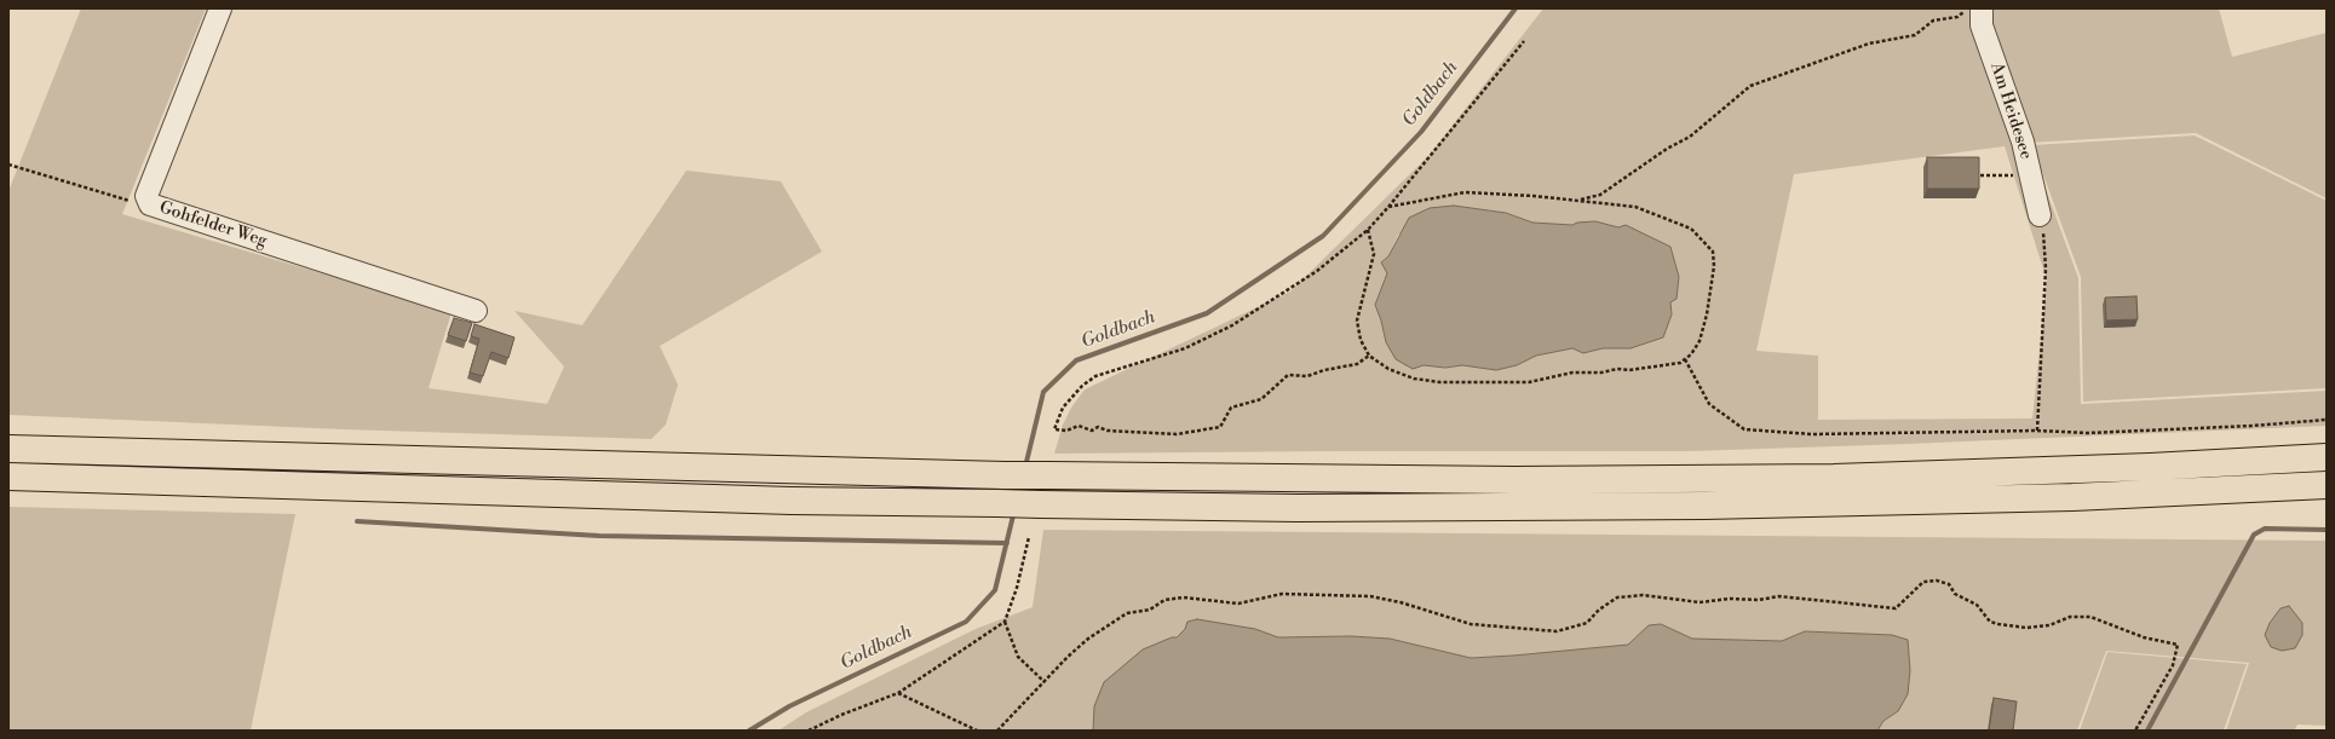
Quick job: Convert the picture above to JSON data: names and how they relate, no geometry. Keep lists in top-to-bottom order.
{
  "streets": {
    "lane": ["Am Heidesee", "Gohfelder Weg"]
  },
  "water": ["Goldbach"]
}
